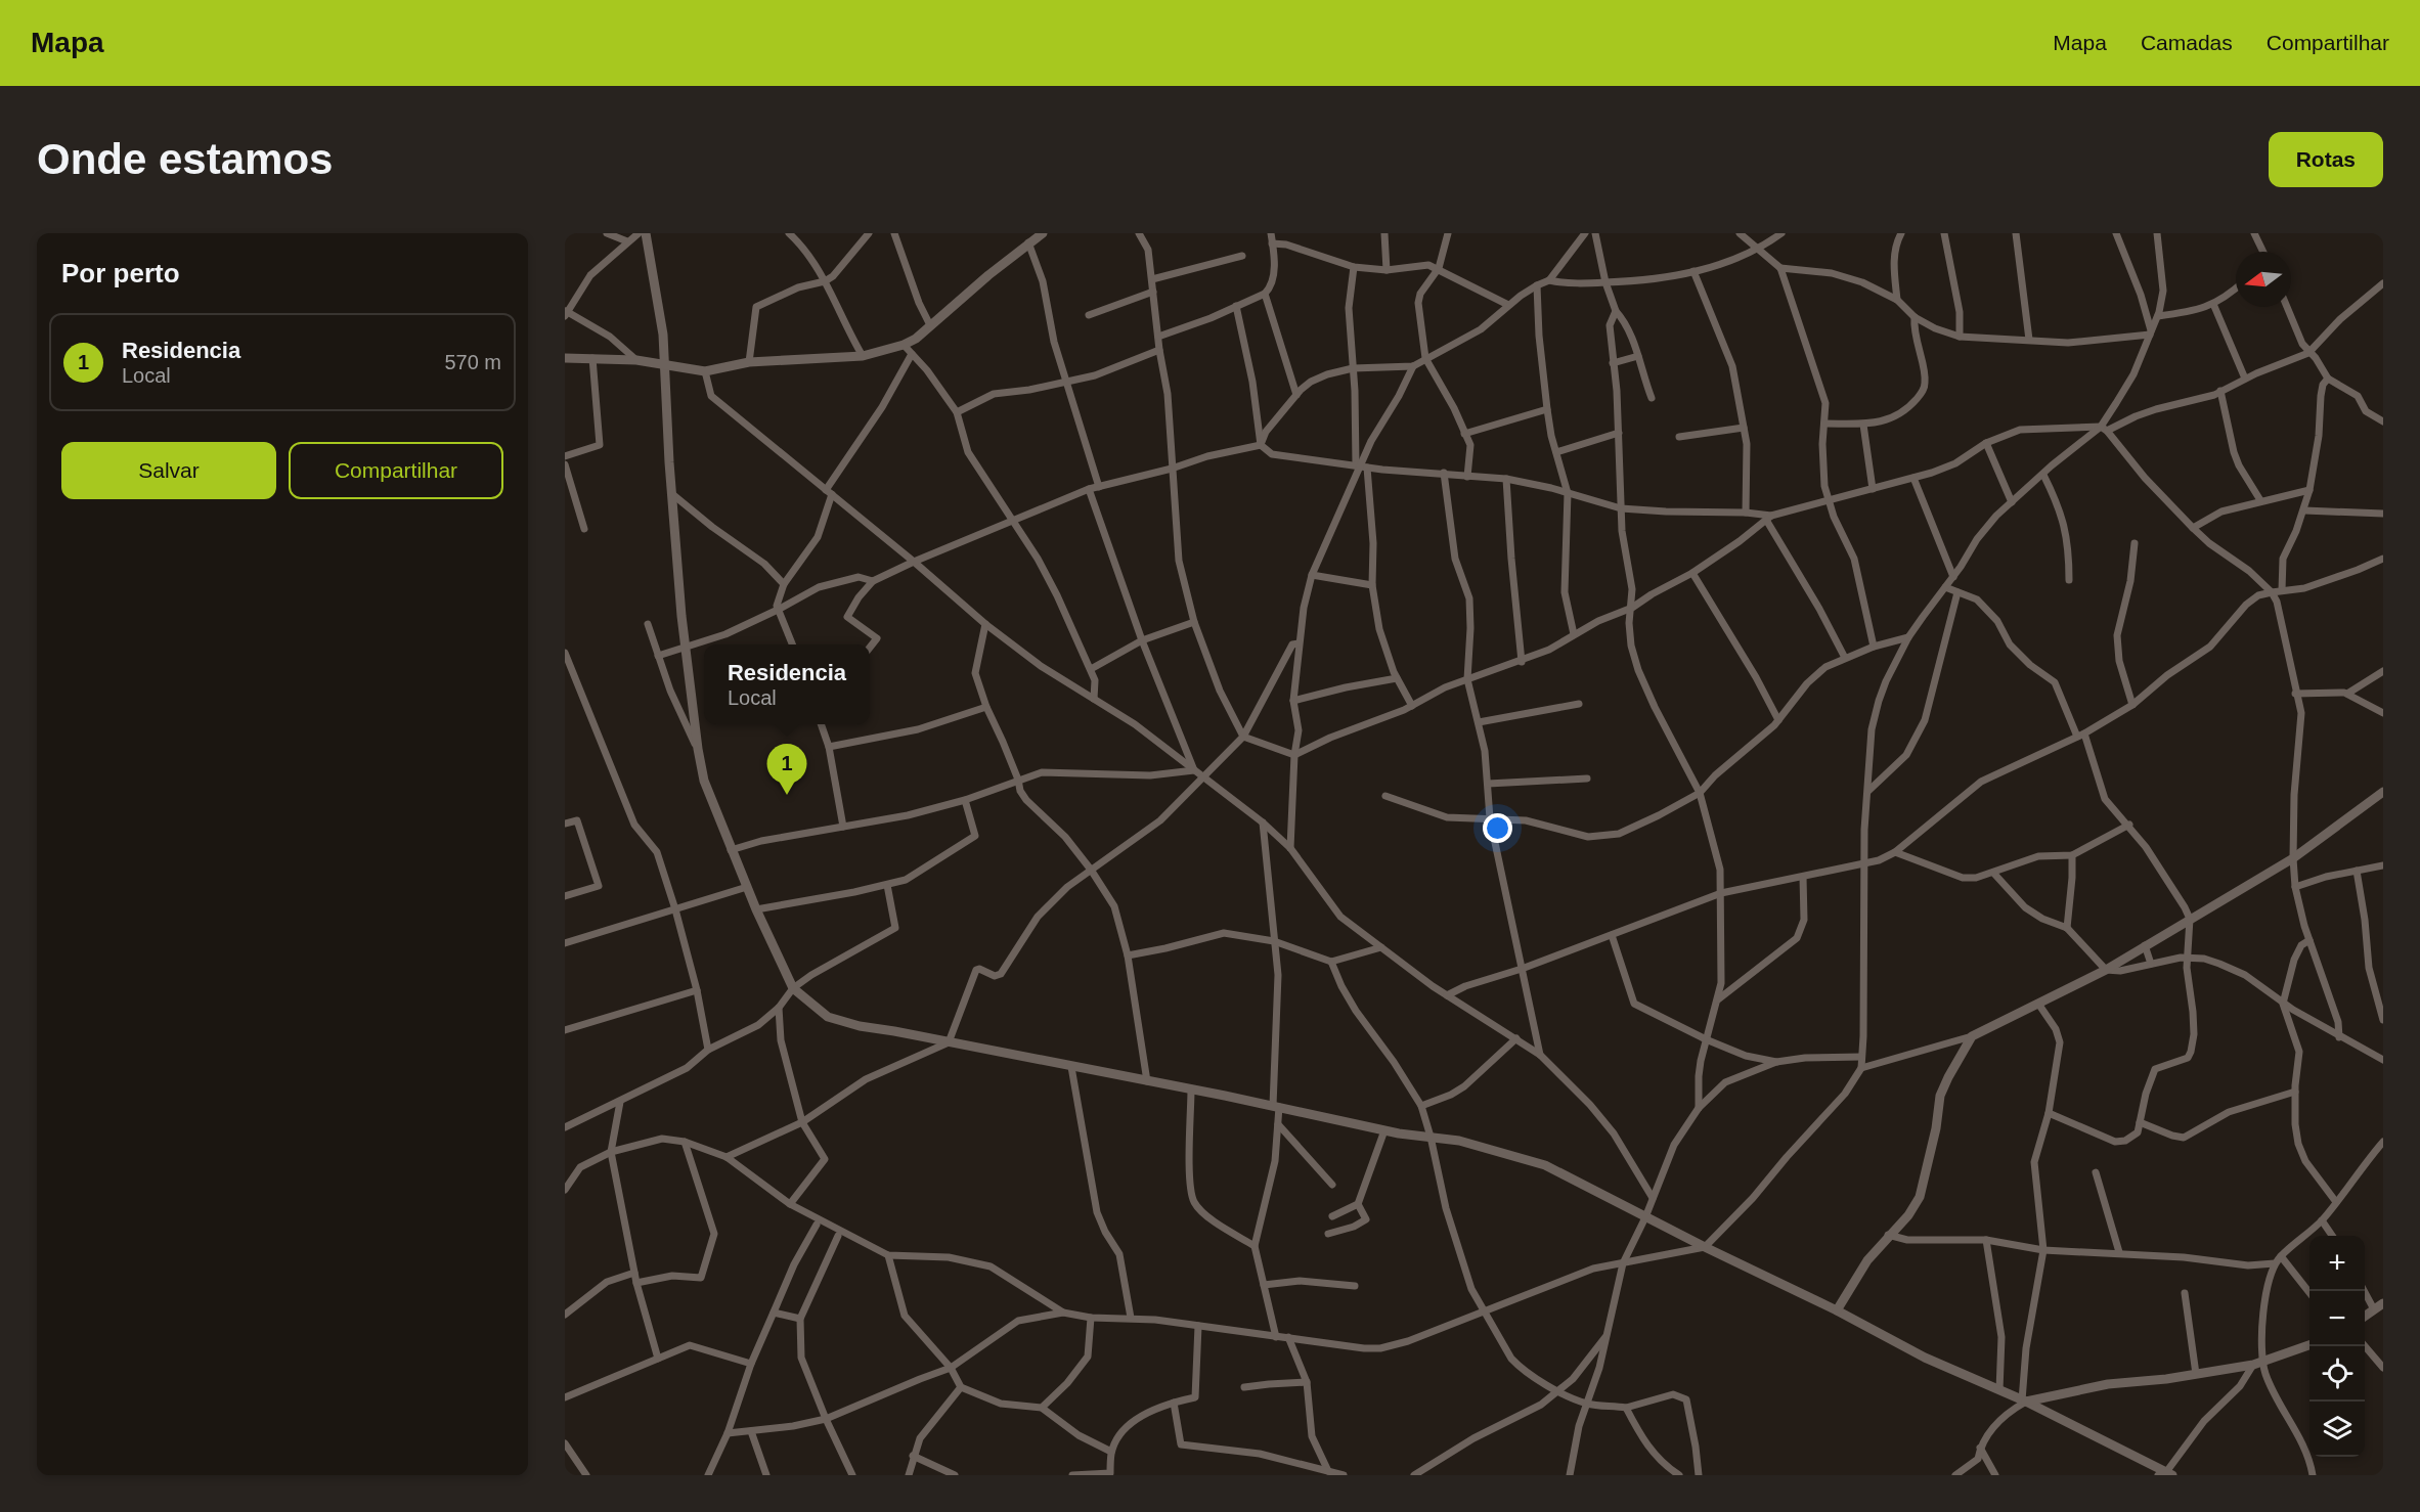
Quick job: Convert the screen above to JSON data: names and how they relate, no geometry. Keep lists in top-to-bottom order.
{
  "north": "left",
  "page": {
    "header": "Mapa",
    "nav": ["Mapa", "Camadas", "Compartilhar"],
    "buttons": [
      "Rotas",
      ["Salvar", "Compartilhar"]
    ],
    "title": "Onde estamos",
    "heading": "Por perto",
    "list": [
      {
        "mark": "1",
        "name": "Residencia",
        "note": "Local",
        "value": "570 m"
      }
    ],
    "popup": ["Residencia", "Local"],
    "pins": "1",
    "map_buttons": ["+", "−"]
  }
}
